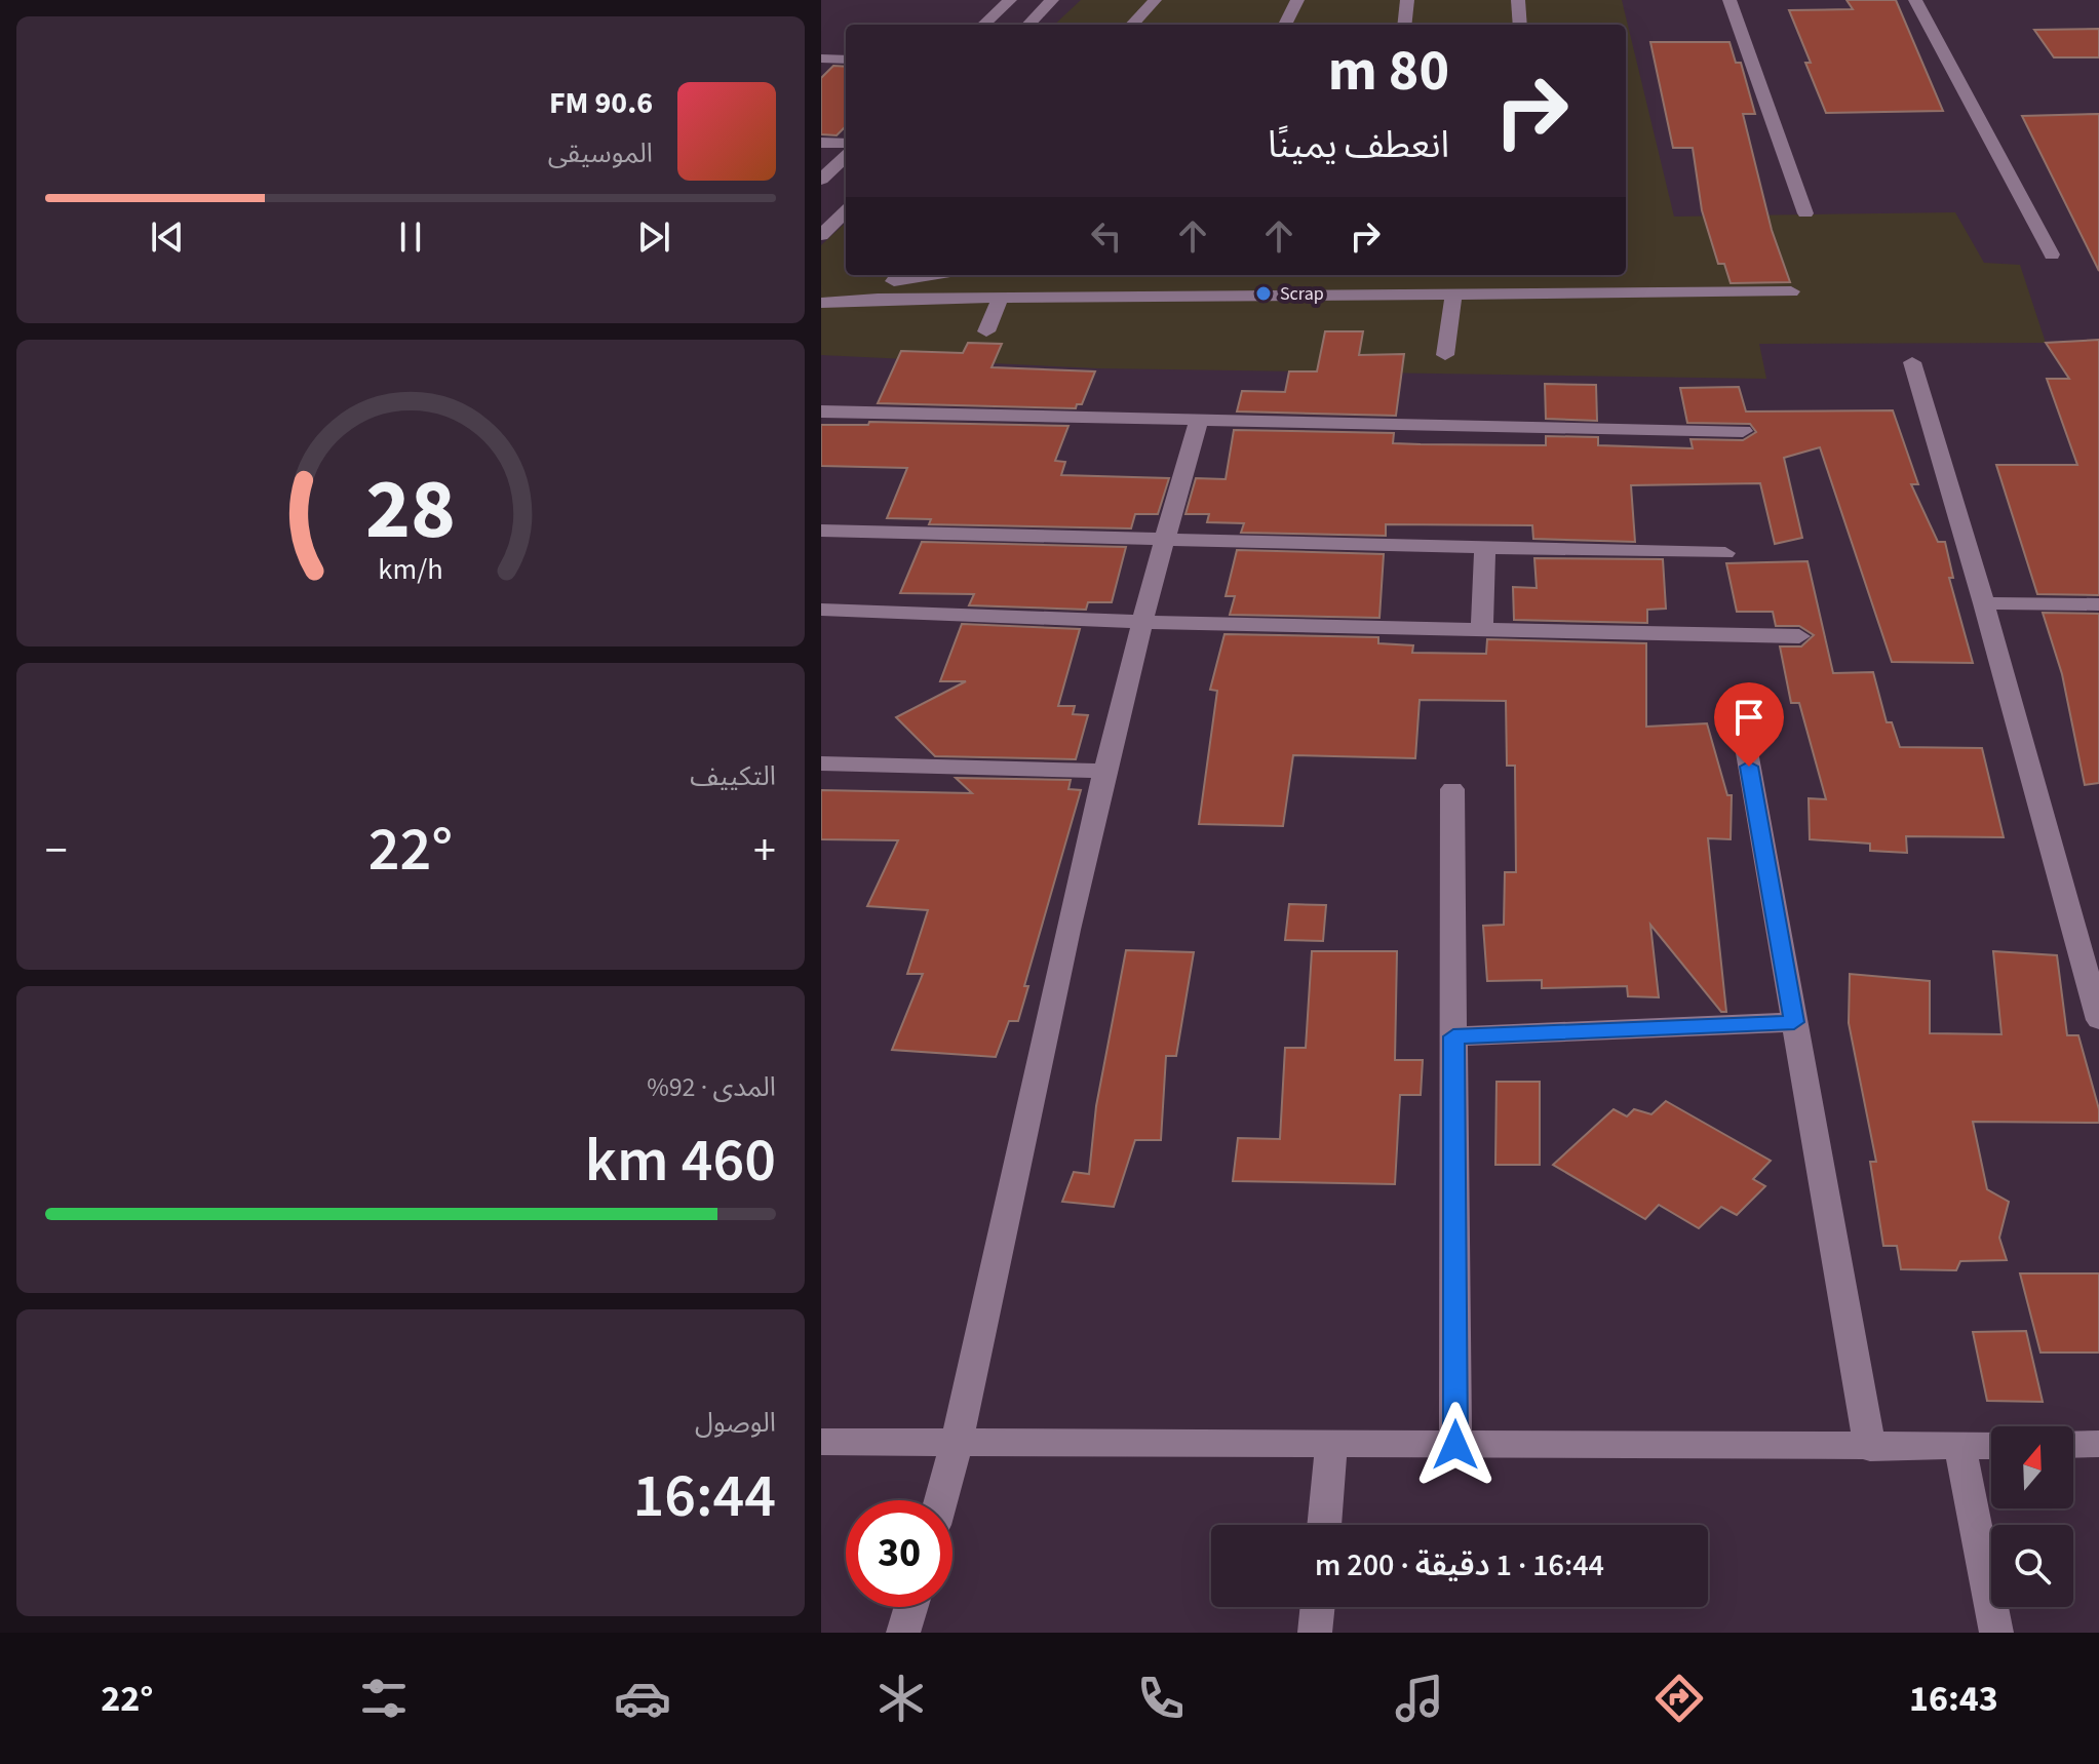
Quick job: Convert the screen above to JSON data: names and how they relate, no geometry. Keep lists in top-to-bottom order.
{
  "places": ["Scrap"],
  "north": "top",
  "page": {
    "turn": ["80 m", "انعطف يمينًا"],
    "song": ["90.6 FM", "الموسيقى"],
    "tile": [
      "التكييف",
      ["المدى · 92%", "460 km"],
      ["الوصول", "16:44"]
    ],
    "heat": ["−", "22°", "+"],
    "limit": "30",
    "trip": "16:44 · 1 دقيقة · 200 m",
    "tabs": ["16:43", "22°"],
    "gauge": ["28", "km/h"]
  }
}
